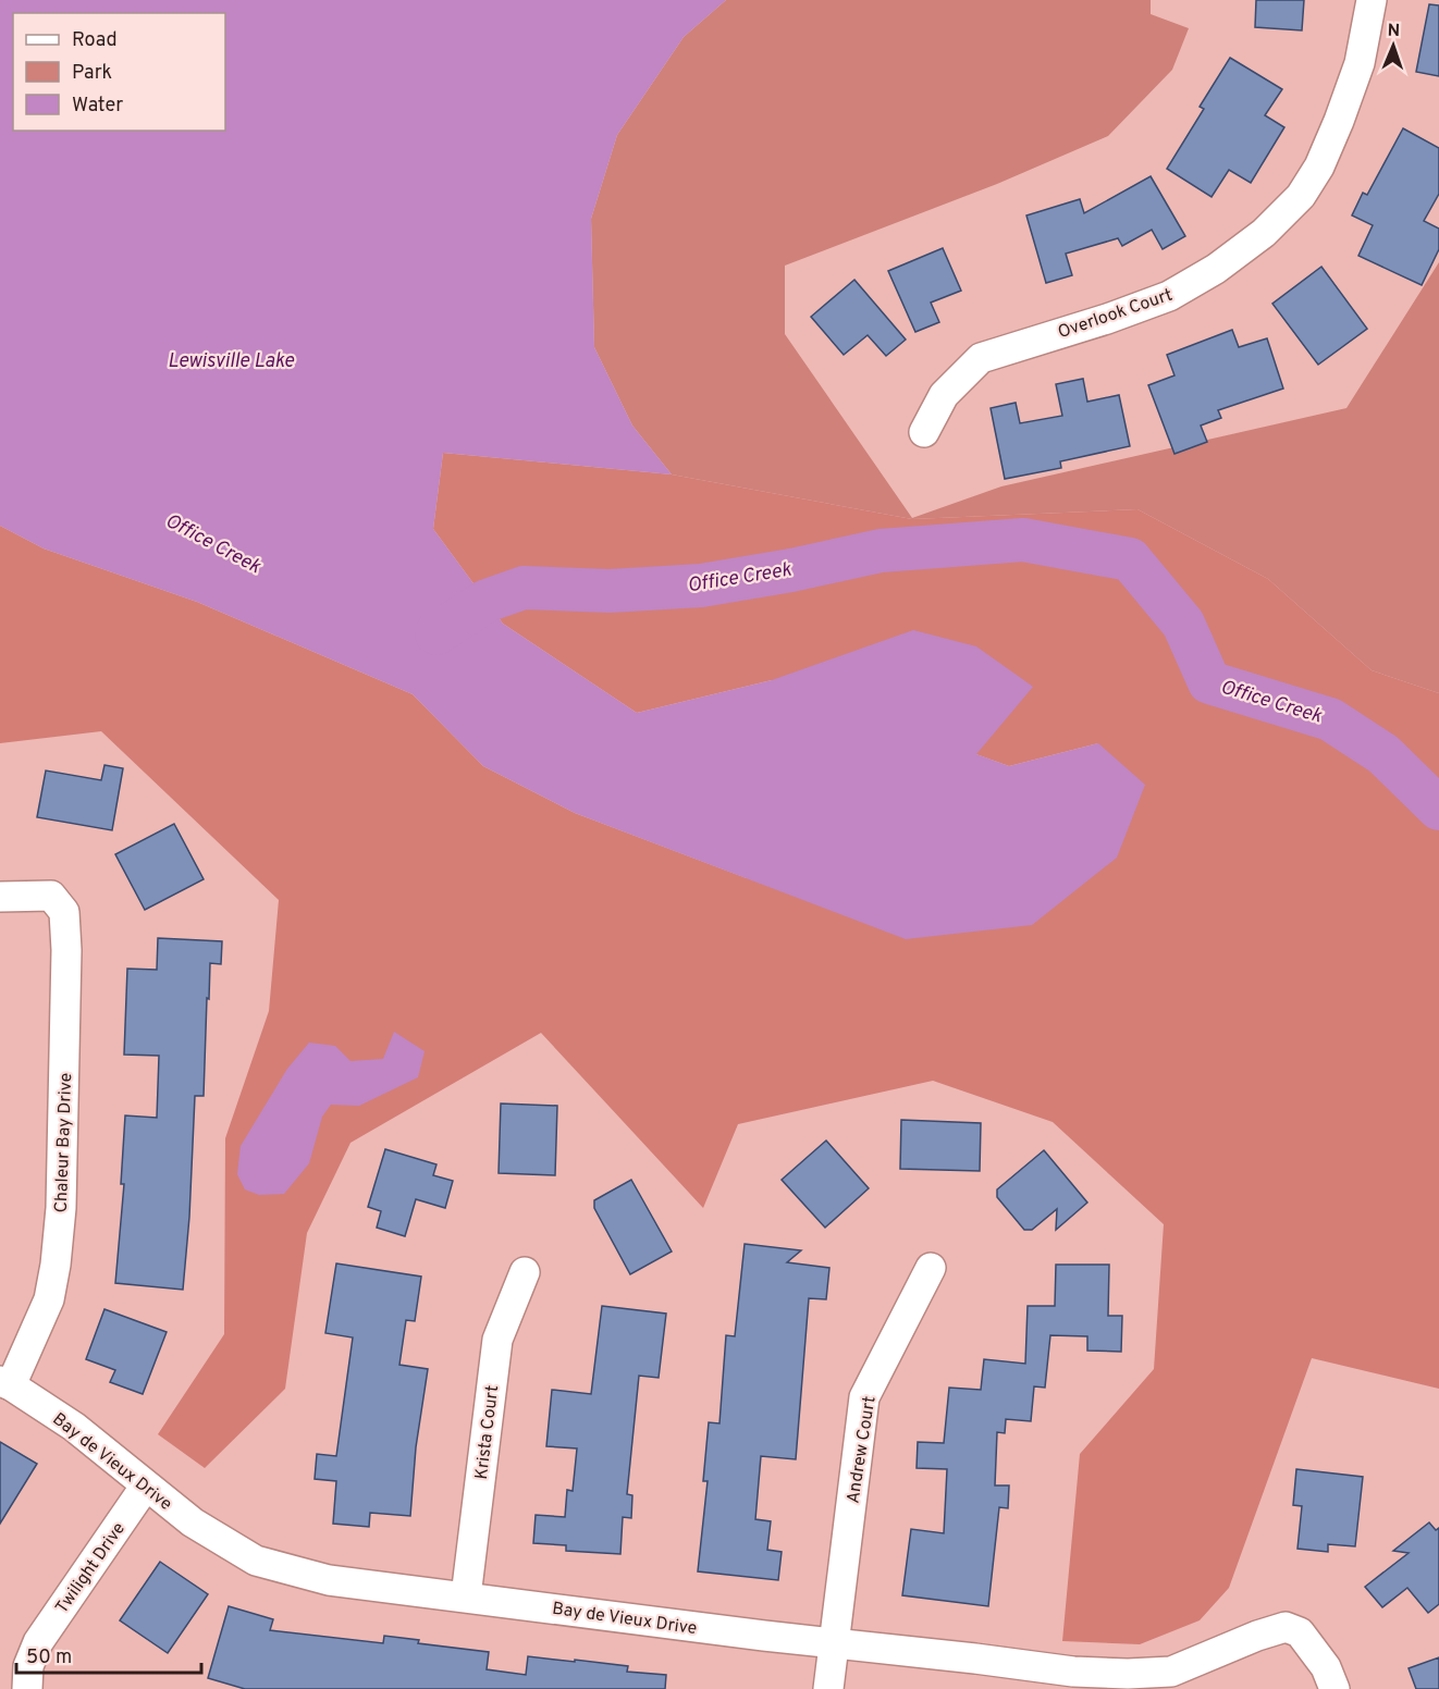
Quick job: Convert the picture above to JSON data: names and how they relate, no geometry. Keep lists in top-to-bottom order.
{
  "streets": {
    "street": [
      "Overlook Court",
      "Chaleur Bay Drive",
      "Krista Court",
      "Andrew Court",
      "Bay de Vieux Drive",
      "Twilight Drive"
    ]
  },
  "crossings": [
    ["Chaleur Bay Drive", "Bay de Vieux Drive"],
    ["Krista Court", "Bay de Vieux Drive"],
    ["Andrew Court", "Bay de Vieux Drive"],
    ["Bay de Vieux Drive", "Twilight Drive"]
  ],
  "water": ["Lewisville Lake", "Office Creek"],
  "legend": ["Road", "Park", "Water"],
  "scale_bar": "50 m",
  "north": "top"
}
